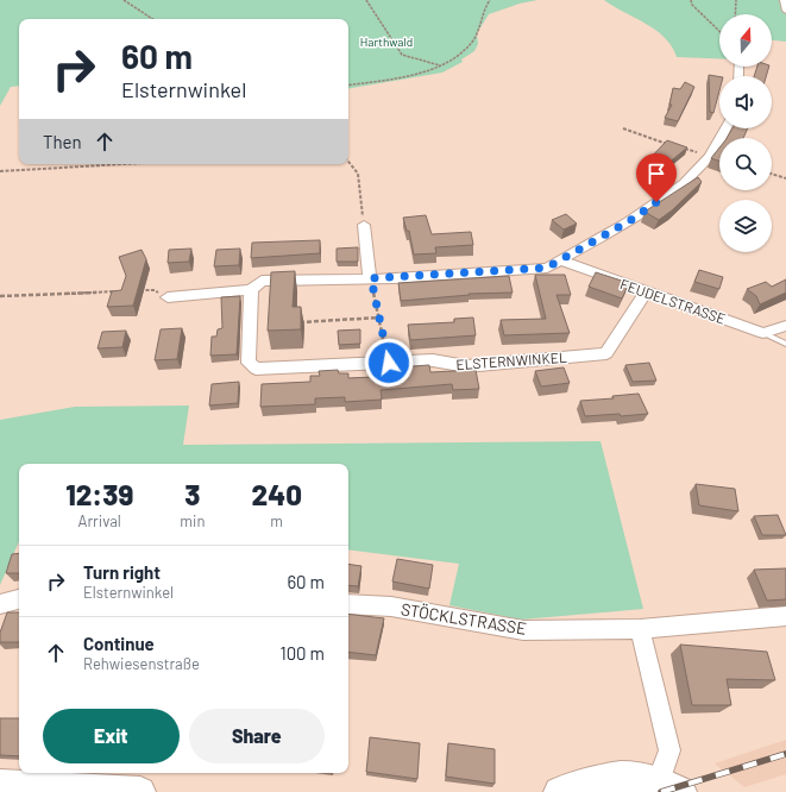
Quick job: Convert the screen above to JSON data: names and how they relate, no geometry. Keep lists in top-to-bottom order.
{
  "streets": {
    "street": ["FEUDELSTRASSE", "ELSTERNWINKEL", "STÖCKLSTRASSE"]
  },
  "crossings": [
    ["FEUDELSTRASSE", "ELSTERNWINKEL"]
  ],
  "parks": ["Harthwald"],
  "north": "top",
  "page": {
    "turn": ["60 m", "Elsternwinkel"],
    "then": "Then",
    "eta": [
      "12:39",
      "Arrival",
      "3",
      "min",
      "240",
      "m"
    ],
    "list": [
      {
        "name": "Turn right",
        "note": "Elsternwinkel",
        "value": "60 m"
      },
      {
        "name": "Continue",
        "note": "Rehwiesenstraße",
        "value": "100 m"
      }
    ],
    "buttons": ["Exit", "Share"]
  }
}
